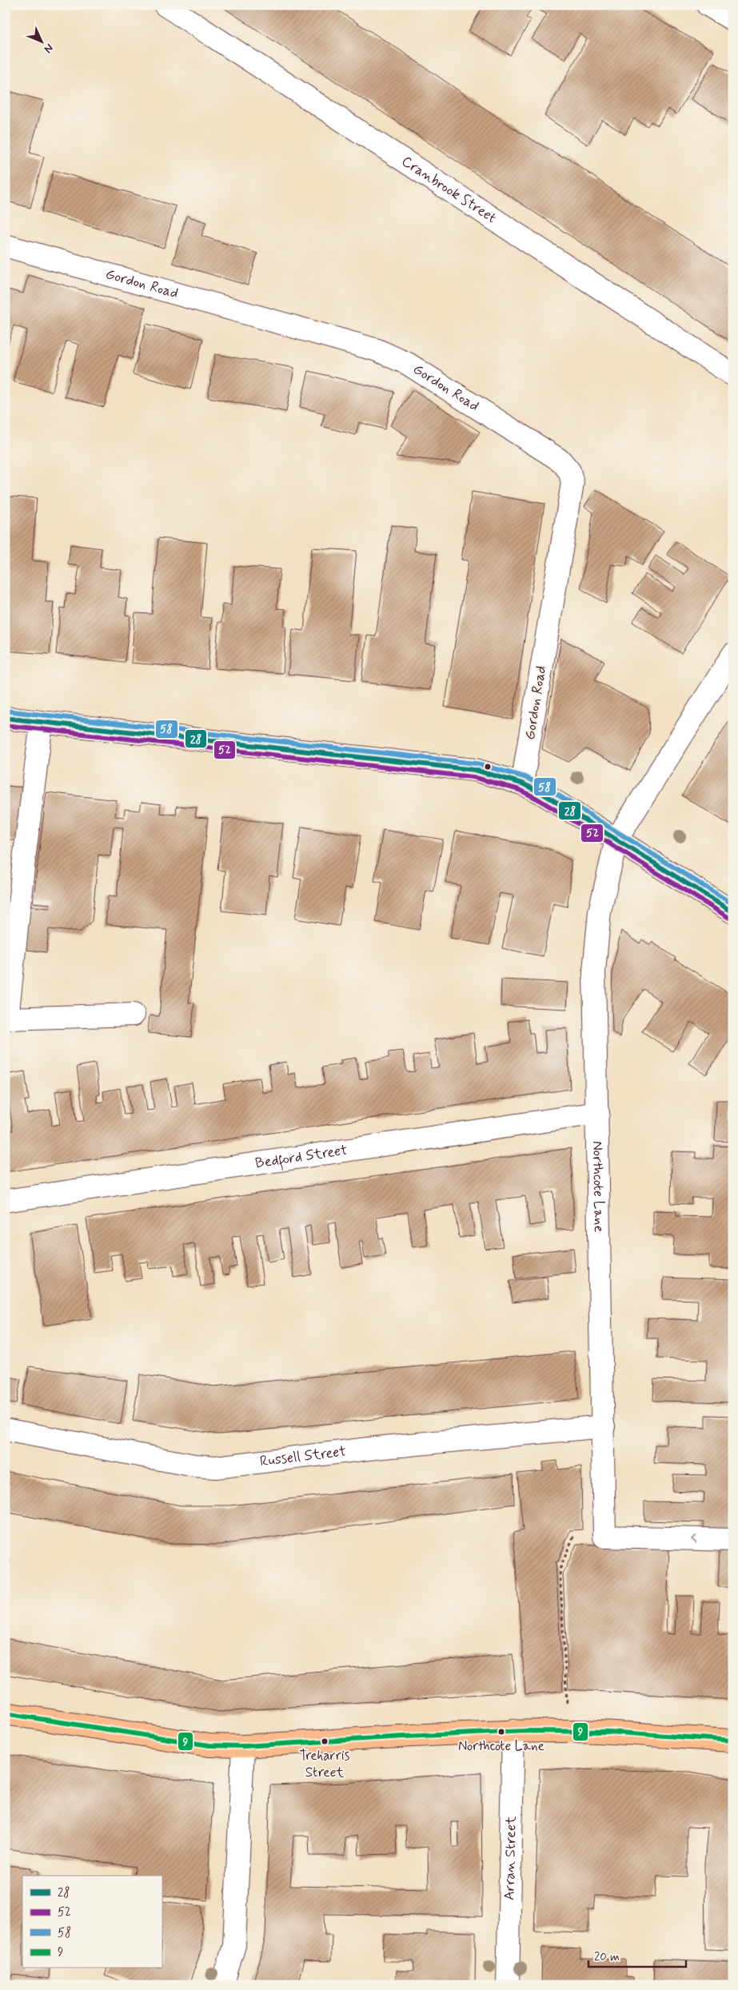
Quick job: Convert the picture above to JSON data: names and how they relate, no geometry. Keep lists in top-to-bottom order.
{
  "streets": {
    "street": [
      "Cranbrook Street",
      "Gordon Road",
      "Bedford Street",
      "Northcote Lane",
      "Russell Street",
      "Arran Street"
    ]
  },
  "crossings": [
    ["Bedford Street", "Northcote Lane"],
    ["Northcote Lane", "Russell Street"]
  ],
  "places": ["Northcote Lane", "Treharris Street"],
  "lines": [
    "transit line 58",
    "transit line 28",
    "transit line 52",
    "transit line 9"
  ],
  "legend": [
    "28",
    "52",
    "58",
    "9"
  ],
  "scale_bar": "20 m",
  "north": "bottom right"
}
